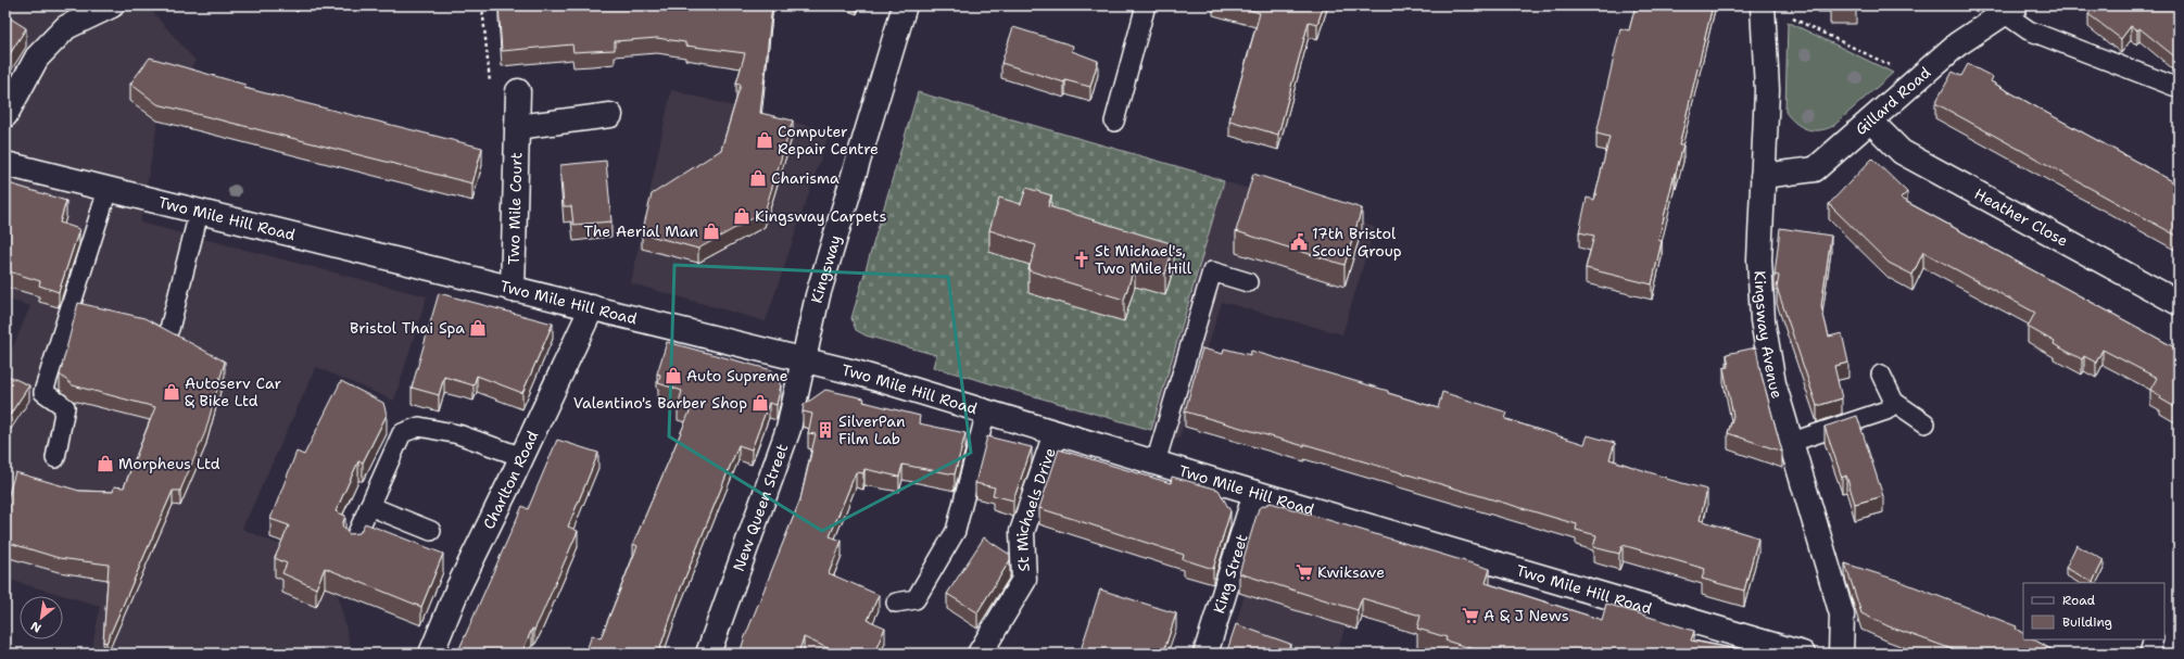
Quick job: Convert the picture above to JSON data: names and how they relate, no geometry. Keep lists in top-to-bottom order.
{
  "streets": {
    "street": [
      "Gillard Road",
      "Two Mile Court",
      "Heather Close",
      "Two Mile Hill Road",
      "Kingsway",
      "Kingsway Avenue",
      "Charlton Road",
      "New Queen Street",
      "St Michaels Drive",
      "King Street"
    ]
  },
  "crossings": [
    ["Gillard Road", "Heather Close"],
    ["Gillard Road", "Kingsway Avenue"],
    ["Two Mile Court", "Two Mile Hill Road"],
    ["Two Mile Hill Road", "Kingsway"],
    ["Two Mile Hill Road", "Charlton Road"],
    ["Two Mile Hill Road", "New Queen Street"],
    ["Two Mile Hill Road", "St Michaels Drive"],
    ["Two Mile Hill Road", "King Street"],
    ["Kingsway", "New Queen Street"]
  ],
  "places": {
    "shop": [
      "Computer Repair Centre",
      "Charisma",
      "Kingsway Carpets",
      "The Aerial Man",
      "Bristol Thai Spa",
      "Auto Supreme",
      "Autoserv Car & Bike Ltd",
      "Valentino's Barber Shop",
      "Morpheus Ltd"
    ],
    "public building": ["17th Bristol Scout Group"],
    "church": ["St Michael's, Two Mile Hill"],
    "building": ["SilverPan Film Lab"],
    "supermarket": ["Kwiksave", "A & J News"]
  },
  "legend": ["Road", "Building"],
  "north": "bottom left"
}
